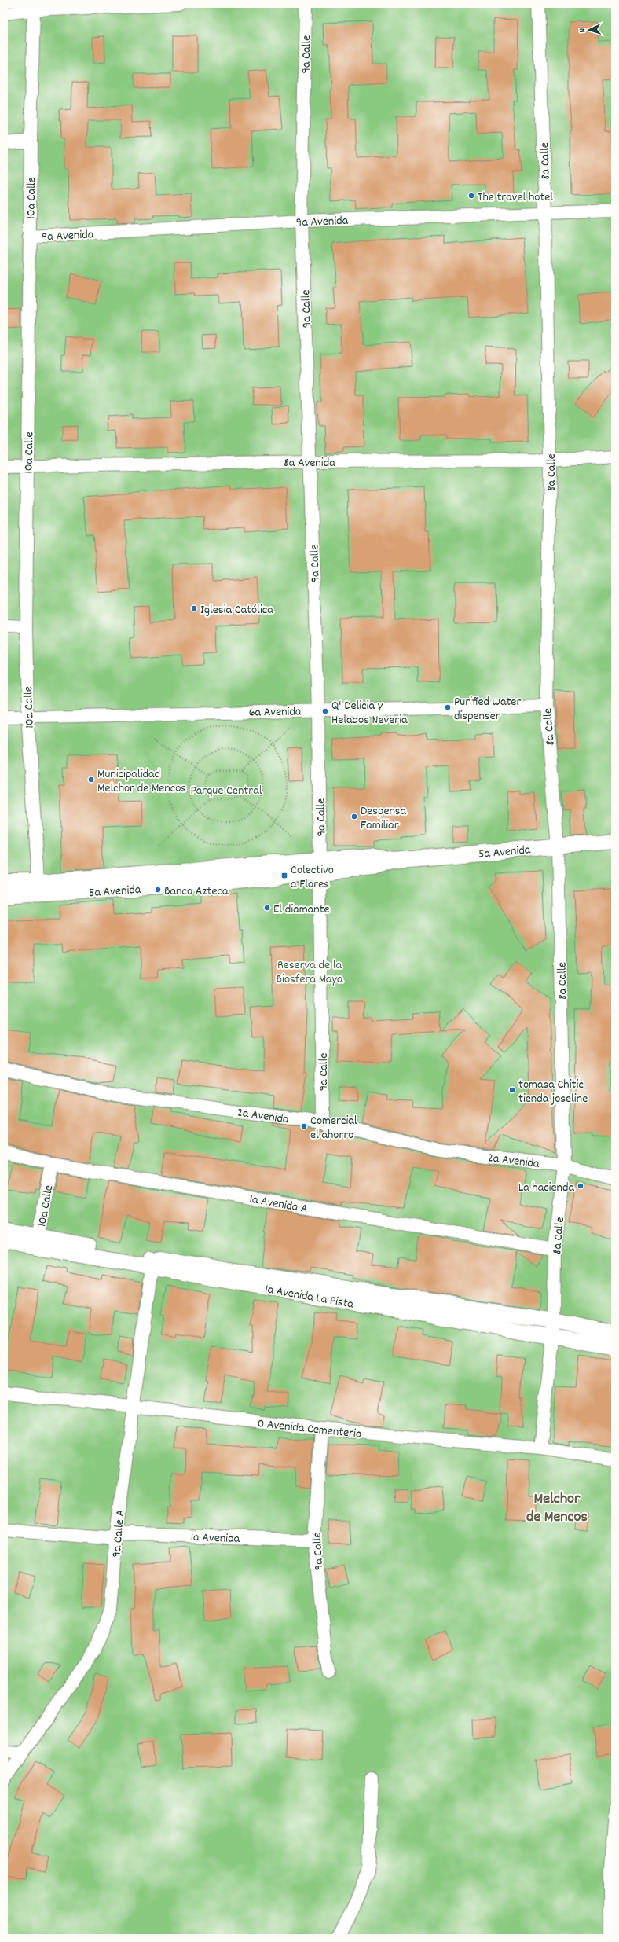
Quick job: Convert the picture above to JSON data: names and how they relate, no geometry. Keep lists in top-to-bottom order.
{
  "streets": {
    "street": [
      "9a Calle",
      "8a Calle",
      "10a Calle",
      "9a Avenida",
      "8a Avenida",
      "6a Avenida",
      "5a Avenida",
      "2a Avenida",
      "1a Avenida A",
      "1a Avenida La Pista",
      "0 Avenida Cementerio",
      "9a Calle A",
      "1a Avenida"
    ]
  },
  "crossings": [
    ["9a Calle", "9a Avenida"],
    ["9a Calle", "8a Avenida"],
    ["9a Calle", "6a Avenida"],
    ["9a Calle", "5a Avenida"],
    ["9a Calle", "2a Avenida"],
    ["9a Calle", "0 Avenida Cementerio"],
    ["9a Calle", "1a Avenida"],
    ["8a Calle", "9a Avenida"],
    ["8a Calle", "8a Avenida"],
    ["8a Calle", "6a Avenida"],
    ["8a Calle", "5a Avenida"],
    ["8a Calle", "2a Avenida"],
    ["8a Calle", "1a Avenida A"],
    ["8a Calle", "1a Avenida La Pista"],
    ["8a Calle", "0 Avenida Cementerio"],
    ["10a Calle", "9a Avenida"],
    ["10a Calle", "8a Avenida"],
    ["10a Calle", "6a Avenida"],
    ["10a Calle", "5a Avenida"],
    ["10a Calle", "1a Avenida A"],
    ["10a Calle", "1a Avenida La Pista"],
    ["1a Avenida La Pista", "9a Calle A"],
    ["0 Avenida Cementerio", "9a Calle A"],
    ["9a Calle A", "1a Avenida"]
  ],
  "districts": ["Melchor de Mencos"],
  "parks": ["Parque Central", "Reserva de la Biosfera Maya"],
  "places": {
    "other": [
      "The travel hotel",
      "Iglesia Católica",
      "Purified water dispenser",
      "Q' Delicia y Helados Neveria",
      "Municipalidad Melchor de Mencos",
      "Despensa Familiar",
      "Banco Azteca",
      "El diamante",
      "tomasa Chitic tienda joseline",
      "Comercial el ahorro",
      "La hacienda"
    ],
    "transit": ["Colectivo a Flores"]
  },
  "north": "left"
}
